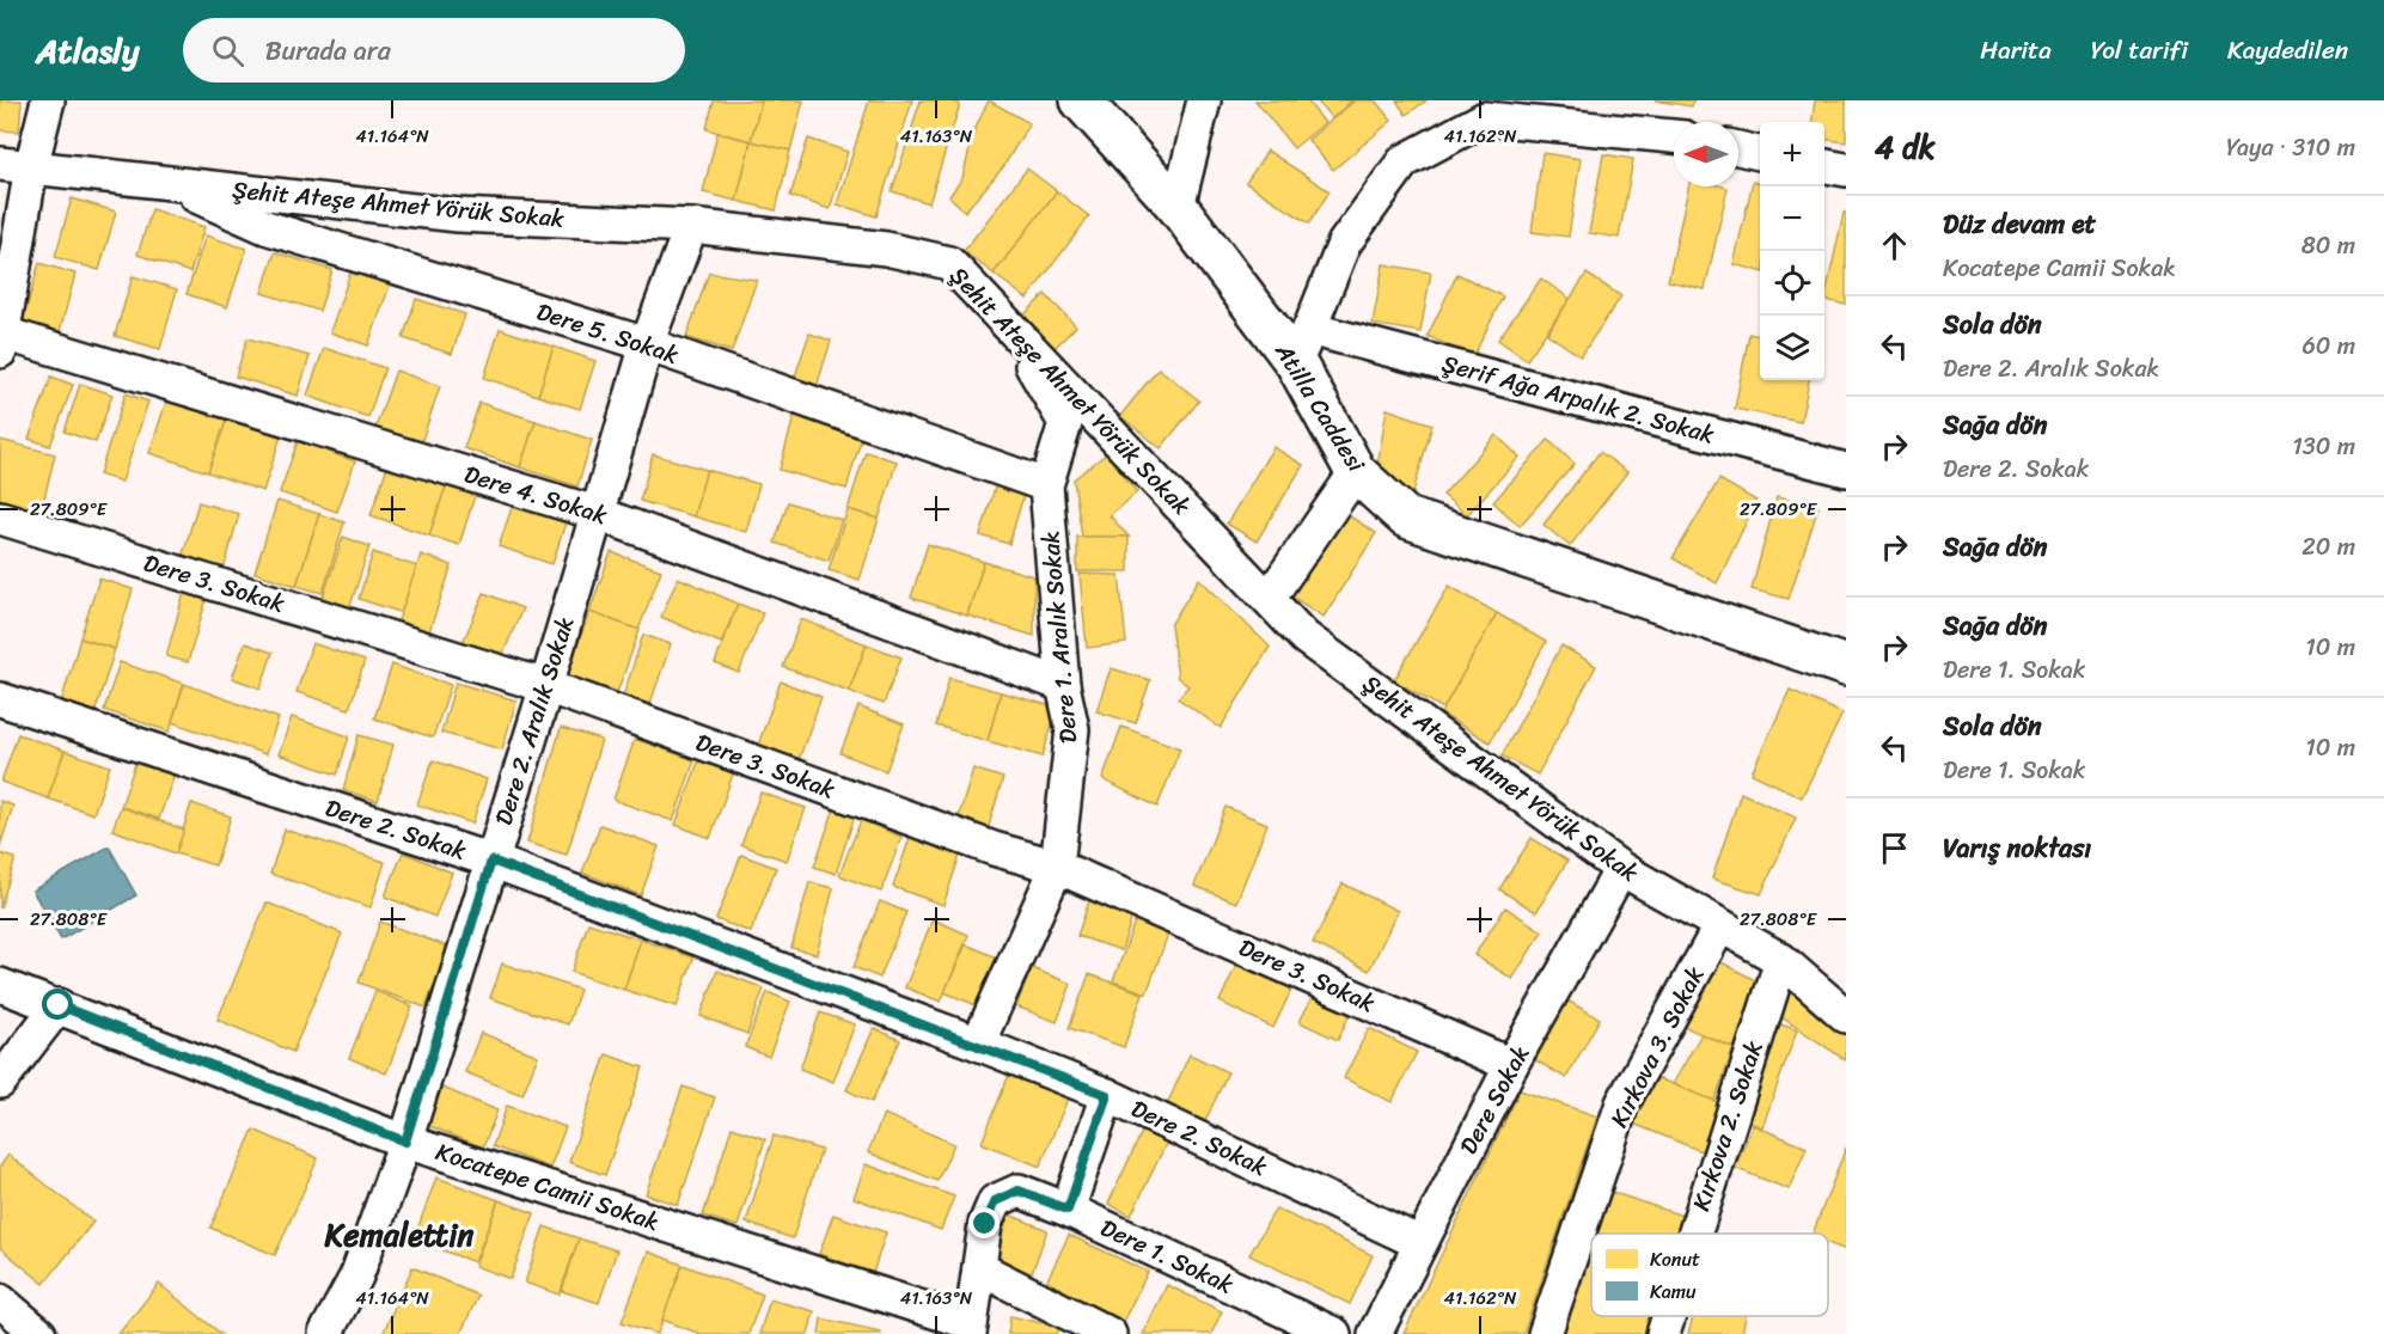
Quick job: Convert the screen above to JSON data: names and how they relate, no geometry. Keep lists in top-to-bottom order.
{
  "streets": {
    "street": [
      "Şehit Ateşe Ahmet Yörük Sokak",
      "Dere 5. Sokak",
      "Şerif Ağa Arpalık 2. Sokak",
      "Atilla Caddesi",
      "Dere 4. Sokak",
      "Dere 3. Sokak",
      "Dere 1. Aralık Sokak",
      "Dere 2. Aralık Sokak",
      "Dere 2. Sokak",
      "Kırkova 3. Sokak",
      "Dere Sokak",
      "Kırkova 2. Sokak",
      "Kocatepe Camii Sokak",
      "Dere 1. Sokak"
    ]
  },
  "crossings": [
    ["Şehit Ateşe Ahmet Yörük Sokak", "Dere 5. Sokak"],
    ["Şehit Ateşe Ahmet Yörük Sokak", "Dere 1. Aralık Sokak"],
    ["Şehit Ateşe Ahmet Yörük Sokak", "Dere 2. Aralık Sokak"],
    ["Şehit Ateşe Ahmet Yörük Sokak", "Kırkova 3. Sokak"],
    ["Şehit Ateşe Ahmet Yörük Sokak", "Dere Sokak"],
    ["Şehit Ateşe Ahmet Yörük Sokak", "Kırkova 2. Sokak"],
    ["Dere 5. Sokak", "Dere 1. Aralık Sokak"],
    ["Dere 5. Sokak", "Dere 2. Aralık Sokak"],
    ["Şerif Ağa Arpalık 2. Sokak", "Atilla Caddesi"],
    ["Dere 4. Sokak", "Dere 1. Aralık Sokak"],
    ["Dere 4. Sokak", "Dere 2. Aralık Sokak"],
    ["Dere 3. Sokak", "Dere 1. Aralık Sokak"],
    ["Dere 3. Sokak", "Dere 2. Aralık Sokak"],
    ["Dere 3. Sokak", "Dere Sokak"],
    ["Dere 1. Aralık Sokak", "Dere 2. Sokak"],
    ["Dere 2. Aralık Sokak", "Dere 2. Sokak"],
    ["Dere 2. Aralık Sokak", "Kocatepe Camii Sokak"],
    ["Dere 2. Sokak", "Dere Sokak"],
    ["Kocatepe Camii Sokak", "Dere 1. Sokak"]
  ],
  "districts": ["Kemalettin"],
  "legend": ["Konut", "Kamu"],
  "north": "left",
  "page": {
    "header": "Atlasly",
    "search": "Burada ara",
    "nav": ["Harita", "Yol tarifi", "Kaydedilen"],
    "heading": ["4 dk", "Yaya · 310 m"],
    "map_buttons": ["+", "−"],
    "list": [
      ["Düz devam et", "Kocatepe Camii Sokak", "80 m"],
      ["Sola dön", "Dere 2. Aralık Sokak", "60 m"],
      ["Sağa dön", "Dere 2. Sokak", "130 m"],
      ["Sağa dön", "20 m"],
      ["Sağa dön", "Dere 1. Sokak", "10 m"],
      ["Sola dön", "Dere 1. Sokak", "10 m"],
      "Varış noktası"
    ]
  },
  "coordinates": [
    "41.164°N",
    "41.163°N",
    "41.162°N",
    "27.809°E",
    "27.808°E"
  ]
}
